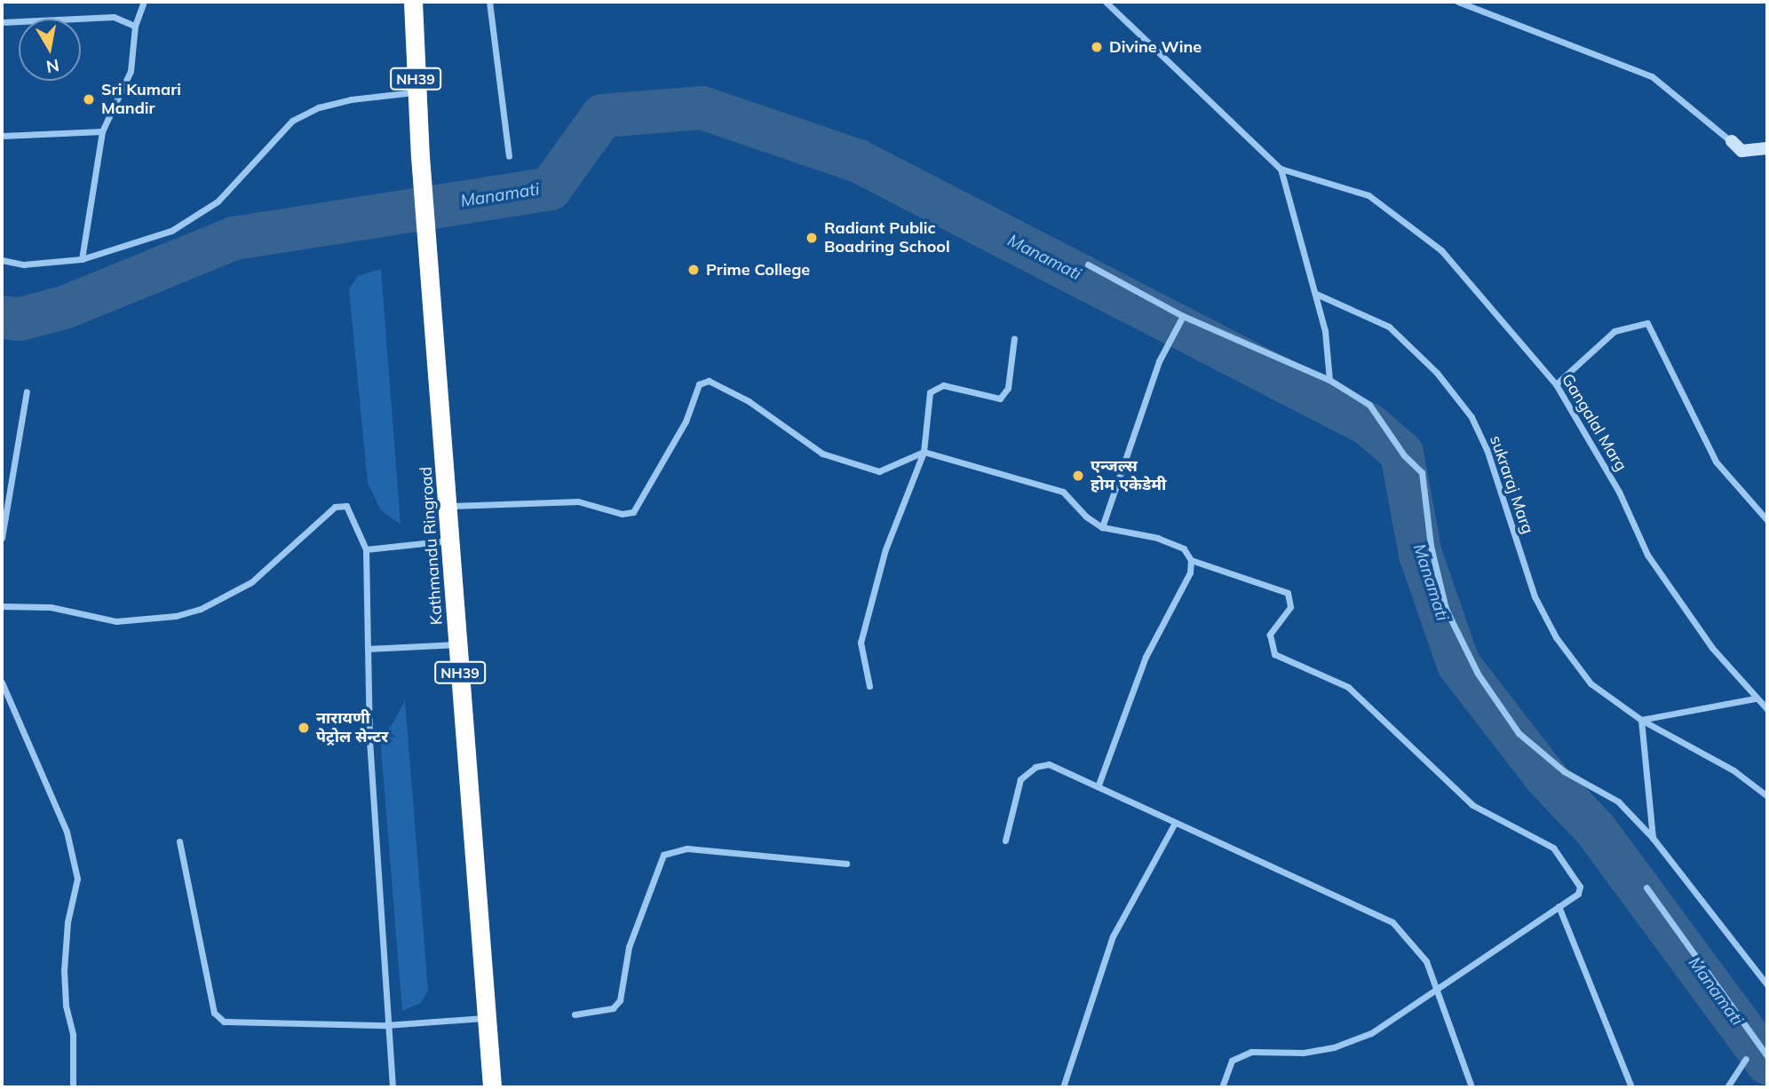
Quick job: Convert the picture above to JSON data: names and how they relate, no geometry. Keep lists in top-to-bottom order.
{
  "streets": {
    "highway": ["NH39", "Kathmandu Ringroad"],
    "street": ["Gangalal Marg", "sukraraj Marg"]
  },
  "water": ["Manamati"],
  "places": [
    "Divine Wine",
    "Sri Kumari Mandir",
    "Radiant Public Boadring School",
    "Prime College",
    "एन्जल्स होम एकेडेमी",
    "नारायणी पेट्रोल सेन्टर"
  ],
  "north": "bottom"
}
